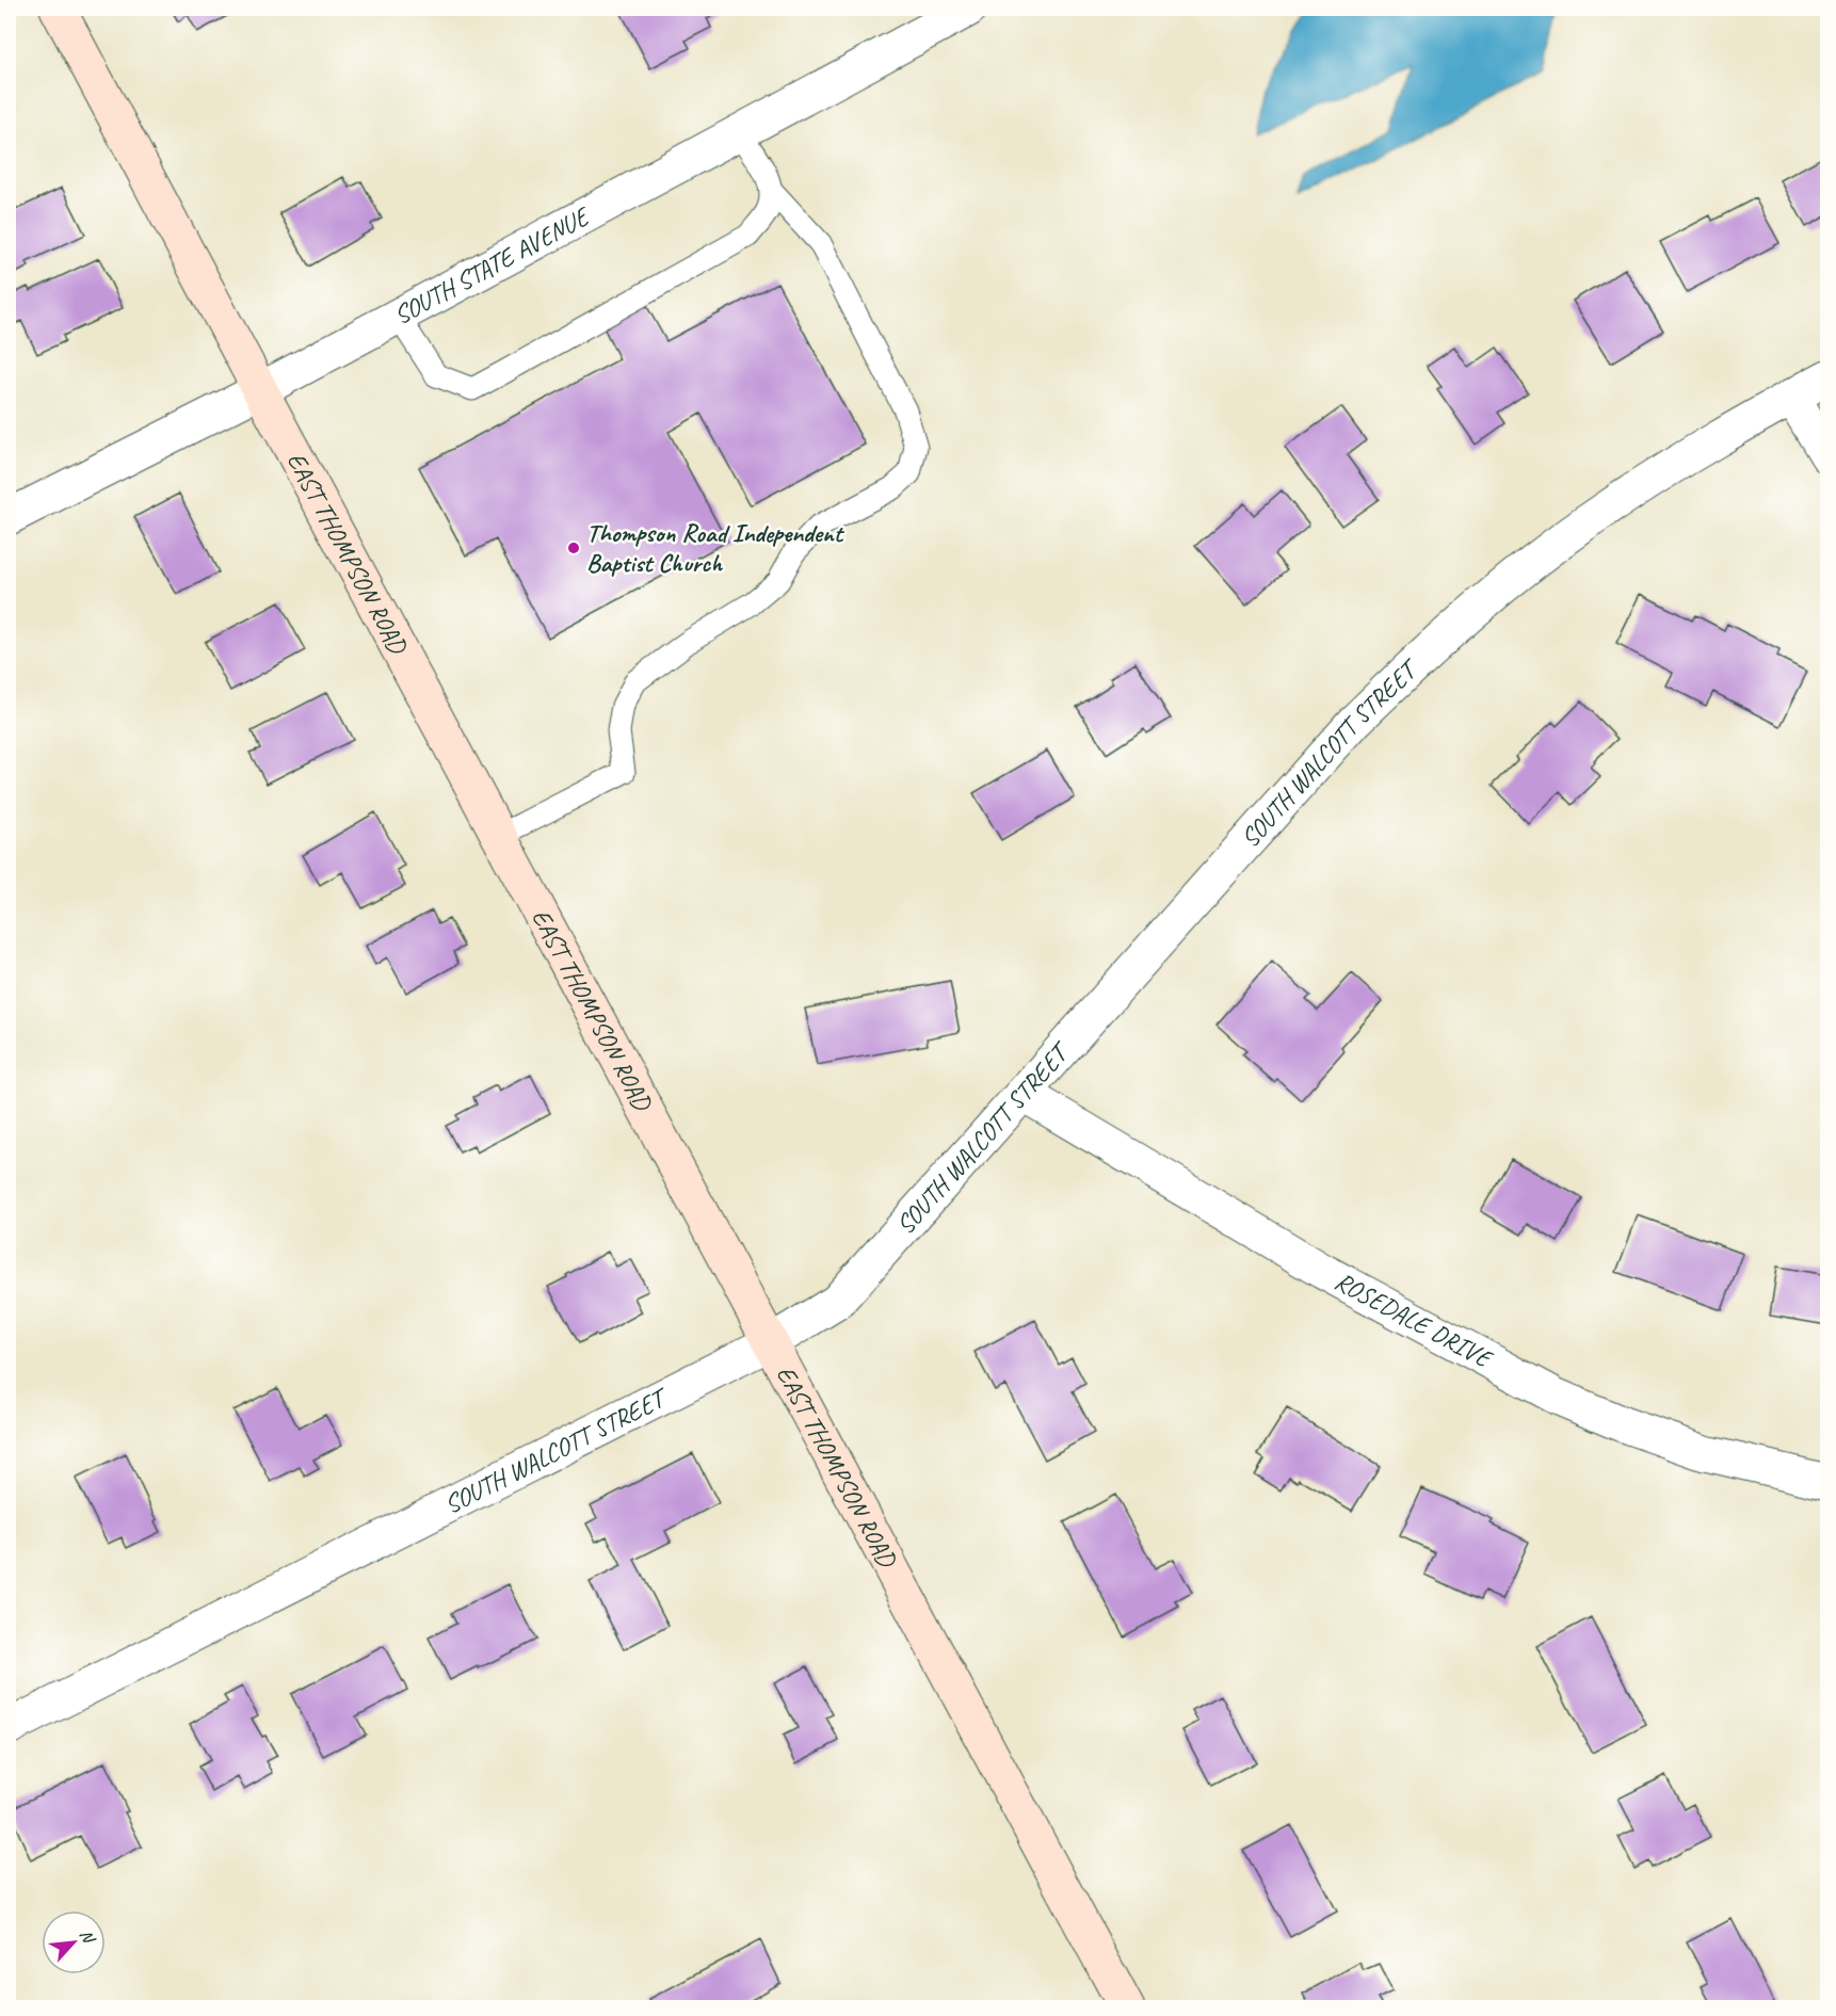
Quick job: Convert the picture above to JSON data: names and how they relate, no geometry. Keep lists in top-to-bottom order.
{
  "streets": {
    "main road": ["EAST THOMPSON ROAD"],
    "street": ["SOUTH STATE AVENUE", "SOUTH WALCOTT STREET", "ROSEDALE DRIVE"]
  },
  "crossings": [
    ["SOUTH STATE AVENUE", "EAST THOMPSON ROAD"],
    ["EAST THOMPSON ROAD", "SOUTH WALCOTT STREET"],
    ["SOUTH WALCOTT STREET", "ROSEDALE DRIVE"]
  ],
  "places": ["Thompson Road Independent Baptist Church"],
  "north": "top right"
}
